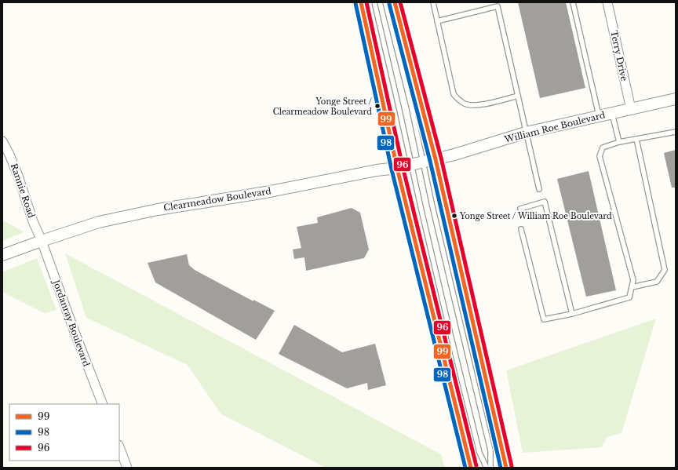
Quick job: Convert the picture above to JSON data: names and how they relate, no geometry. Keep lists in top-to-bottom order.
{
  "streets": {
    "street": [
      "Terry Drive",
      "William Roe Boulevard",
      "Rannie Road",
      "Clearmeadow Boulevard",
      "Jordanray Boulevard"
    ]
  },
  "crossings": [
    ["Terry Drive", "William Roe Boulevard"],
    ["William Roe Boulevard", "Clearmeadow Boulevard"],
    ["Rannie Road", "Clearmeadow Boulevard"],
    ["Rannie Road", "Jordanray Boulevard"],
    ["Clearmeadow Boulevard", "Jordanray Boulevard"]
  ],
  "places": ["Yonge Street / Clearmeadow Boulevard", "Yonge Street / William Roe Boulevard"],
  "lines": ["transit line 99", "transit line 96", "transit line 98"],
  "legend": ["99", "98", "96"]
}
